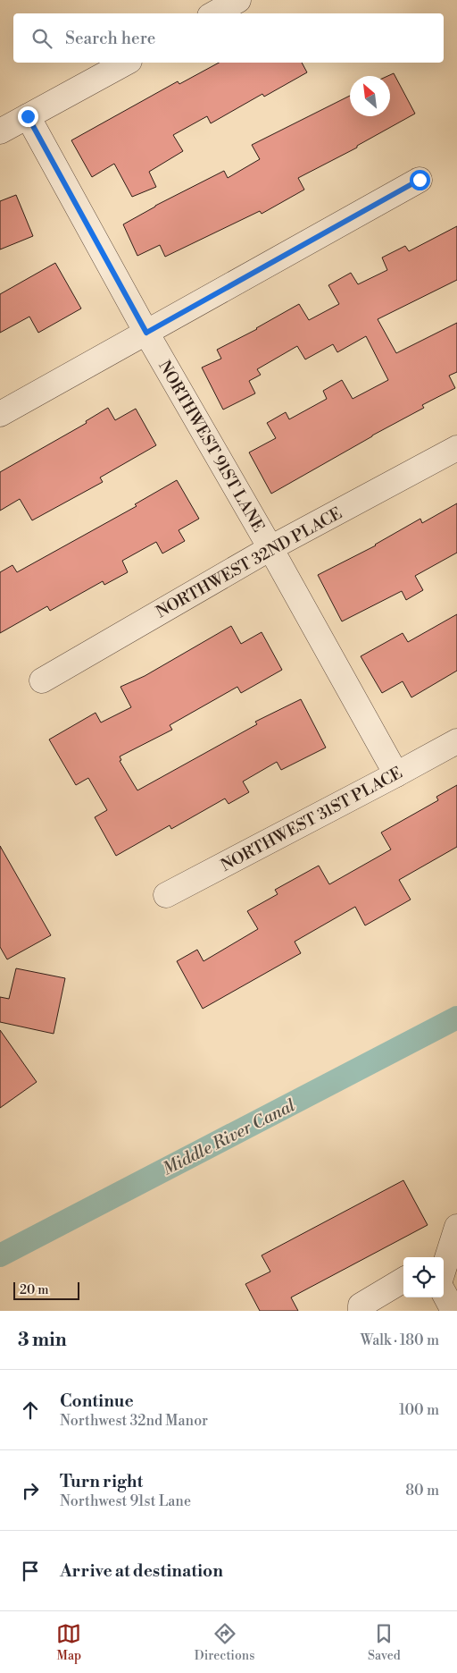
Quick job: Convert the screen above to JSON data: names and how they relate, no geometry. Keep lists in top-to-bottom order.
{
  "streets": {
    "street": ["NORTHWEST 91ST LANE", "NORTHWEST 32ND PLACE", "NORTHWEST 31ST PLACE"]
  },
  "crossings": [
    ["NORTHWEST 91ST LANE", "NORTHWEST 32ND PLACE"],
    ["NORTHWEST 91ST LANE", "NORTHWEST 31ST PLACE"]
  ],
  "water": ["Middle River Canal"],
  "scale_bar": "20 m",
  "north": "top left",
  "page": {
    "search": "Search here",
    "scale": "20 m",
    "heading": ["3 min", "Walk · 180 m"],
    "list": [
      ["Continue", "Northwest 32nd Manor", "100 m"],
      ["Turn right", "Northwest 91st Lane", "80 m"],
      "Arrive at destination"
    ],
    "nav": ["Map", "Directions", "Saved"]
  }
}
